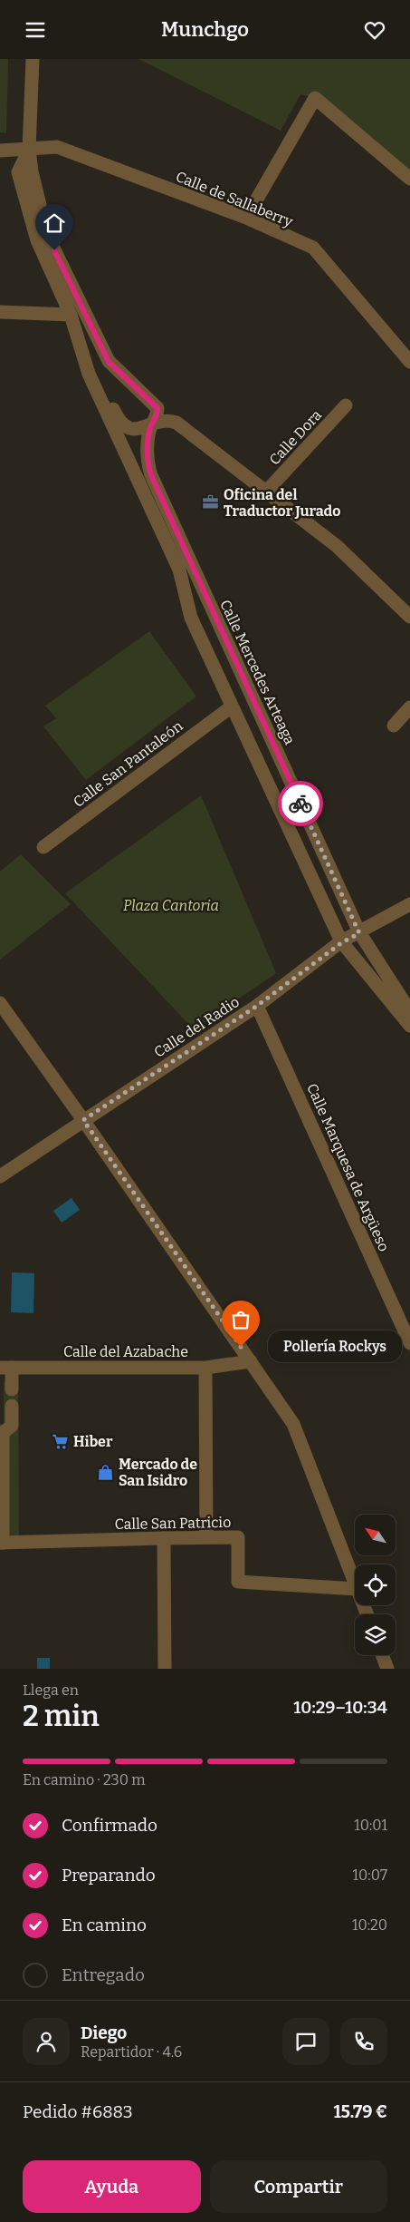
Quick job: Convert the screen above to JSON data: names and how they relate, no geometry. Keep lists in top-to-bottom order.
{
  "streets": {
    "street": [
      "Calle de Sallaberry",
      "Calle Dora",
      "Calle Mercedes Arteaga",
      "Calle San Pantaleón",
      "Calle del Radio",
      "Calle Marquesa de Argüeso",
      "Calle del Azabache",
      "Calle San Patricio"
    ]
  },
  "crossings": [
    ["Calle de Sallaberry", "Calle Mercedes Arteaga"],
    ["Calle Mercedes Arteaga", "Calle del Radio"],
    ["Calle del Radio", "Calle Marquesa de Argüeso"]
  ],
  "parks": ["Plaza Cantoria"],
  "places": {
    "office": ["Oficina del Traductor Jurado"],
    "other": ["Pollería Rockys"],
    "supermarket": ["Hiber"],
    "shop": ["Mercado de San Isidro"]
  },
  "north": "top left",
  "page": {
    "header": "Munchgo",
    "bubble": "Pollería Rockys",
    "heading": ["2 min", "Llega en", "10:29–10:34"],
    "panel": [
      "Diego",
      "Repartidor · 4.6",
      "Pedido #6883",
      "15.79 €"
    ],
    "bar": "En camino · 230 m",
    "list": [
      ["Confirmado", "10:01"],
      ["Preparando", "10:07"],
      ["En camino", "10:20"],
      "Entregado"
    ],
    "buttons": ["Ayuda", "Compartir"]
  }
}
